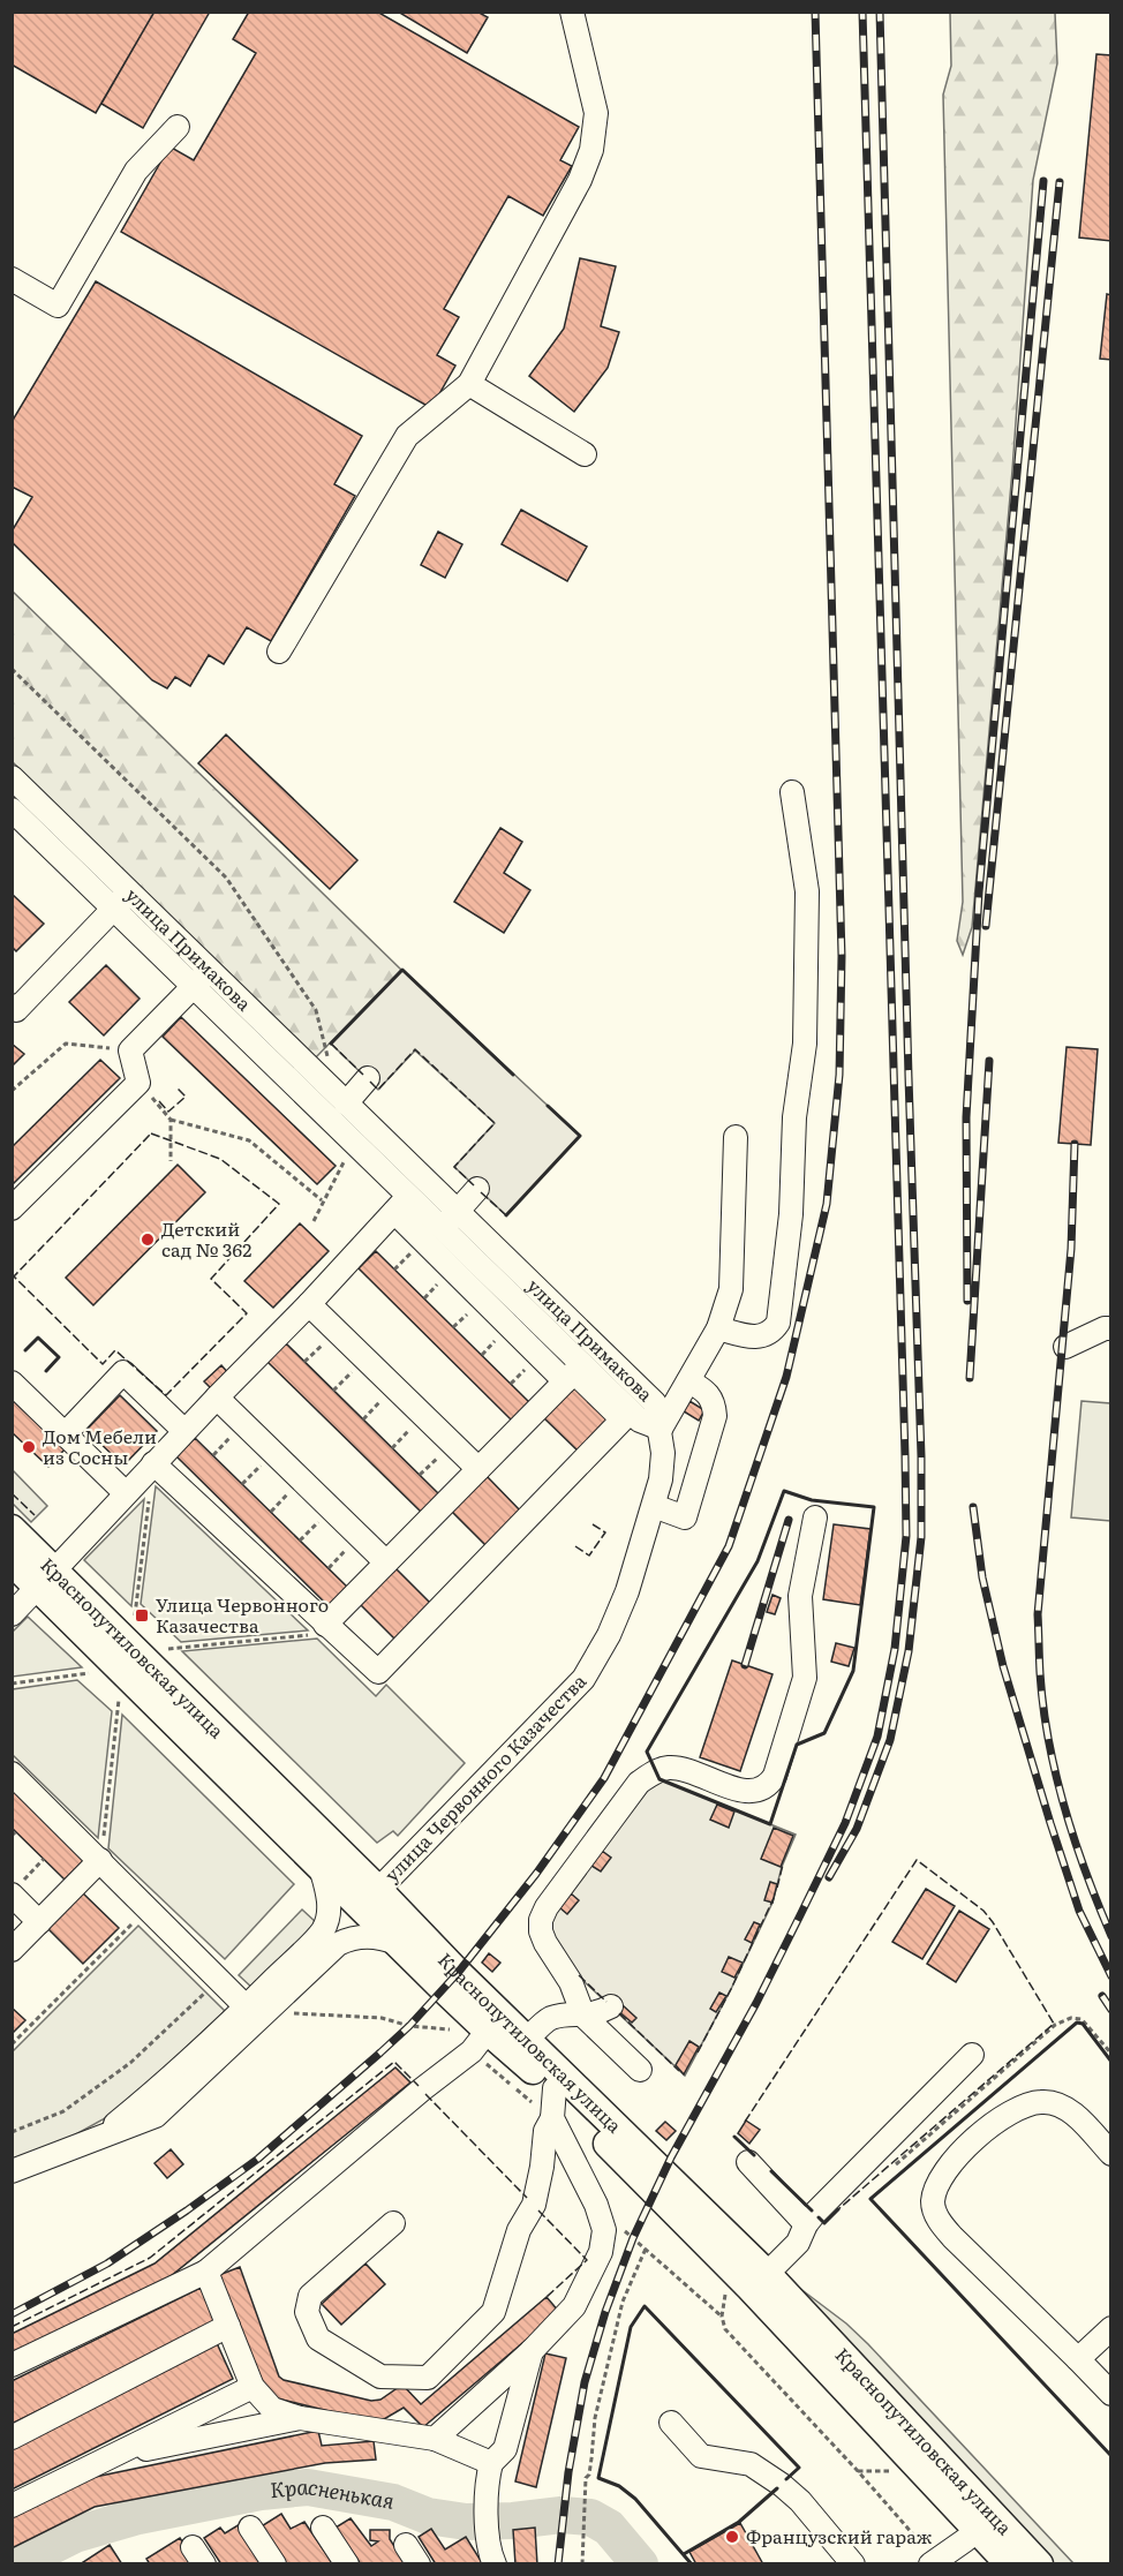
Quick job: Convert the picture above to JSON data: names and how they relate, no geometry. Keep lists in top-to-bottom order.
{
  "streets": {
    "main road": ["Краснопутиловская улица"],
    "street": ["улица Примакова", "улица Червонного Казачества"]
  },
  "crossings": [
    ["улица Примакова", "улица Червонного Казачества"],
    ["Краснопутиловская улица", "улица Червонного Казачества"]
  ],
  "water": ["Красненькая"],
  "places": {
    "other": ["Детский сад № 362", "Дом Мебели из Сосны", "Французский гараж"],
    "transit": ["Улица Червонного Казачества"]
  }
}
